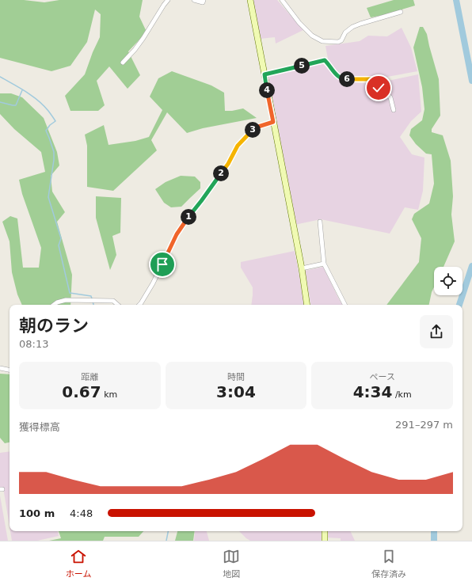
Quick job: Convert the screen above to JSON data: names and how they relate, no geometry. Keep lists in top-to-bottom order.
{
  "page": {
    "pins": [
      "5",
      "6",
      "4",
      "3",
      "2",
      "1"
    ],
    "heading": ["朝のラン", "08:13"],
    "stats": [
      ["距離", "0.67 km"],
      ["時間", "3:04"],
      ["ペース", "4:34 /km"]
    ],
    "chart": ["獲得標高", "291–297 m"],
    "list": [
      {
        "name": "100 m",
        "note": "4:48"
      }
    ],
    "tabs": ["ホーム", "地図", "保存済み"]
  }
}
